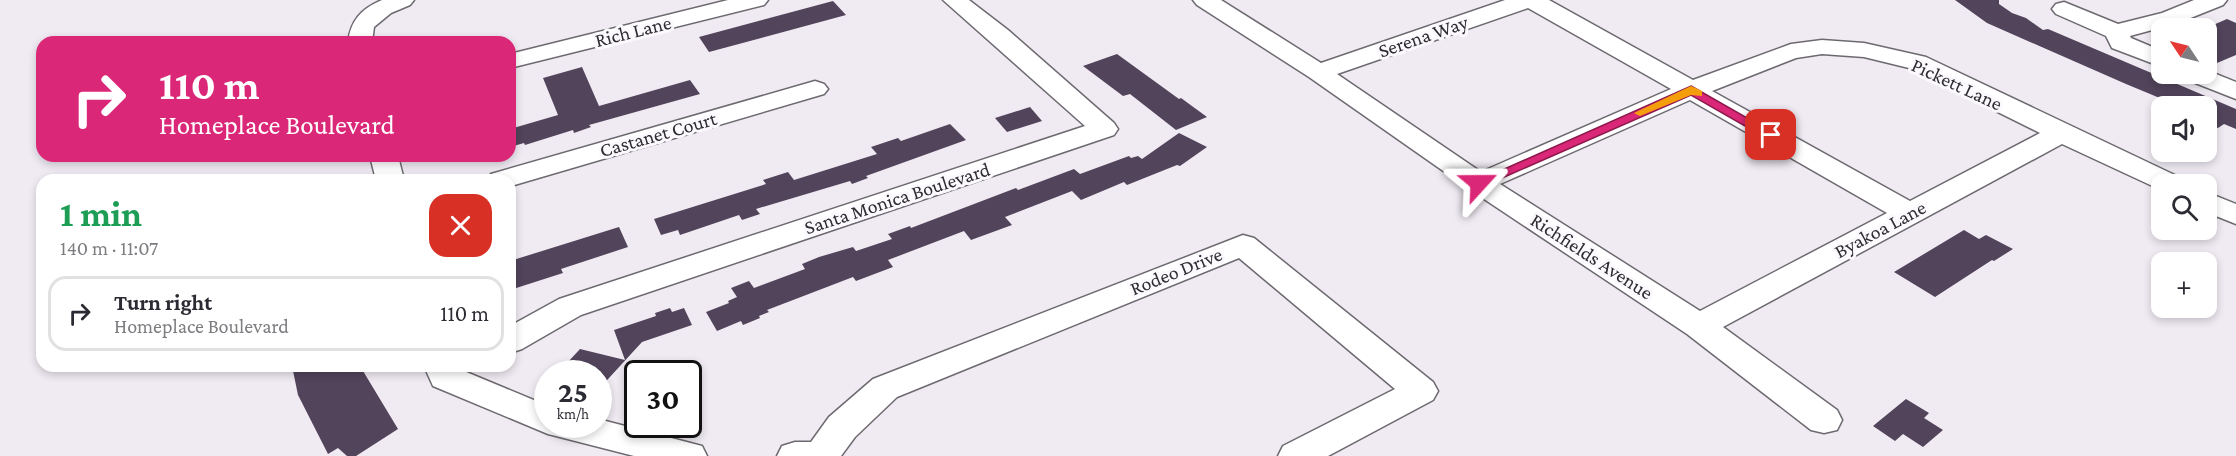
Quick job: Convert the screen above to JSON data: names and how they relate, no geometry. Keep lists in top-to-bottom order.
{
  "streets": {
    "street": [
      "Rich Lane",
      "Serena Way",
      "Pickett Lane",
      "Castanet Court",
      "Santa Monica Boulevard",
      "Byakoa Lane",
      "Richfields Avenue",
      "Rodeo Drive"
    ]
  },
  "crossings": [
    ["Serena Way", "Richfields Avenue"],
    ["Pickett Lane", "Byakoa Lane"],
    ["Pickett Lane", "Richfields Avenue"],
    ["Byakoa Lane", "Richfields Avenue"]
  ],
  "north": "top left",
  "page": {
    "map_buttons": "+",
    "turn": ["110 m", "Homeplace Boulevard"],
    "heading": ["1 min", "140 m · 11:07"],
    "list": [
      {
        "name": "Turn right",
        "note": "Homeplace Boulevard",
        "value": "110 m"
      }
    ],
    "speed": "25 km/h",
    "limit": "30"
  }
}
